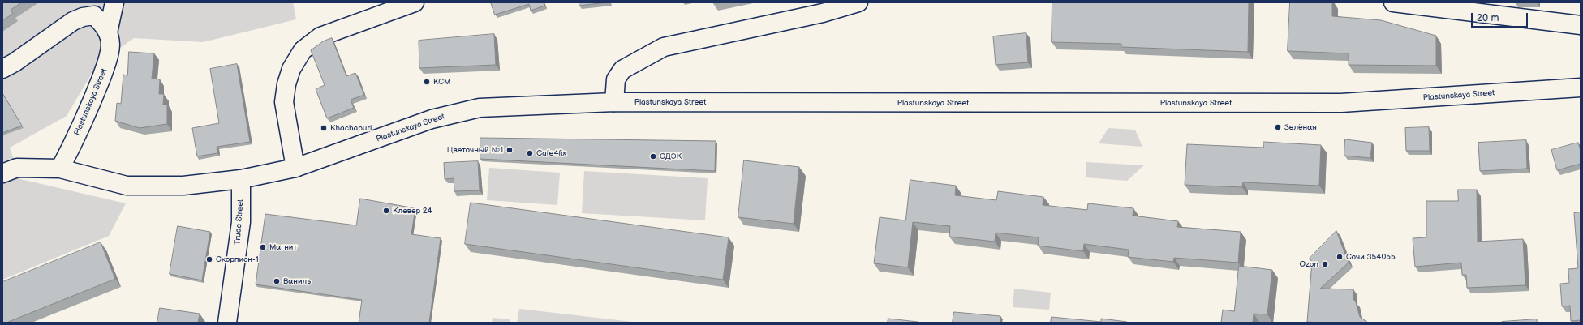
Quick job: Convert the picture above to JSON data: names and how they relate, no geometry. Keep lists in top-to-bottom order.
{
  "streets": {
    "main road": ["Plastunskaya Street", "Truda Street"]
  },
  "crossings": [
    ["Plastunskaya Street", "Truda Street"]
  ],
  "places": [
    "КСМ",
    "Зелёная",
    "Khachapuri",
    "Цветочный №1",
    "Cafe4fix",
    "СДЭК",
    "Клевер 24",
    "Магнит",
    "Сочи 354055",
    "Скорпион-1",
    "Ozon",
    "Ваниль"
  ],
  "scale_bar": "20 m"
}
